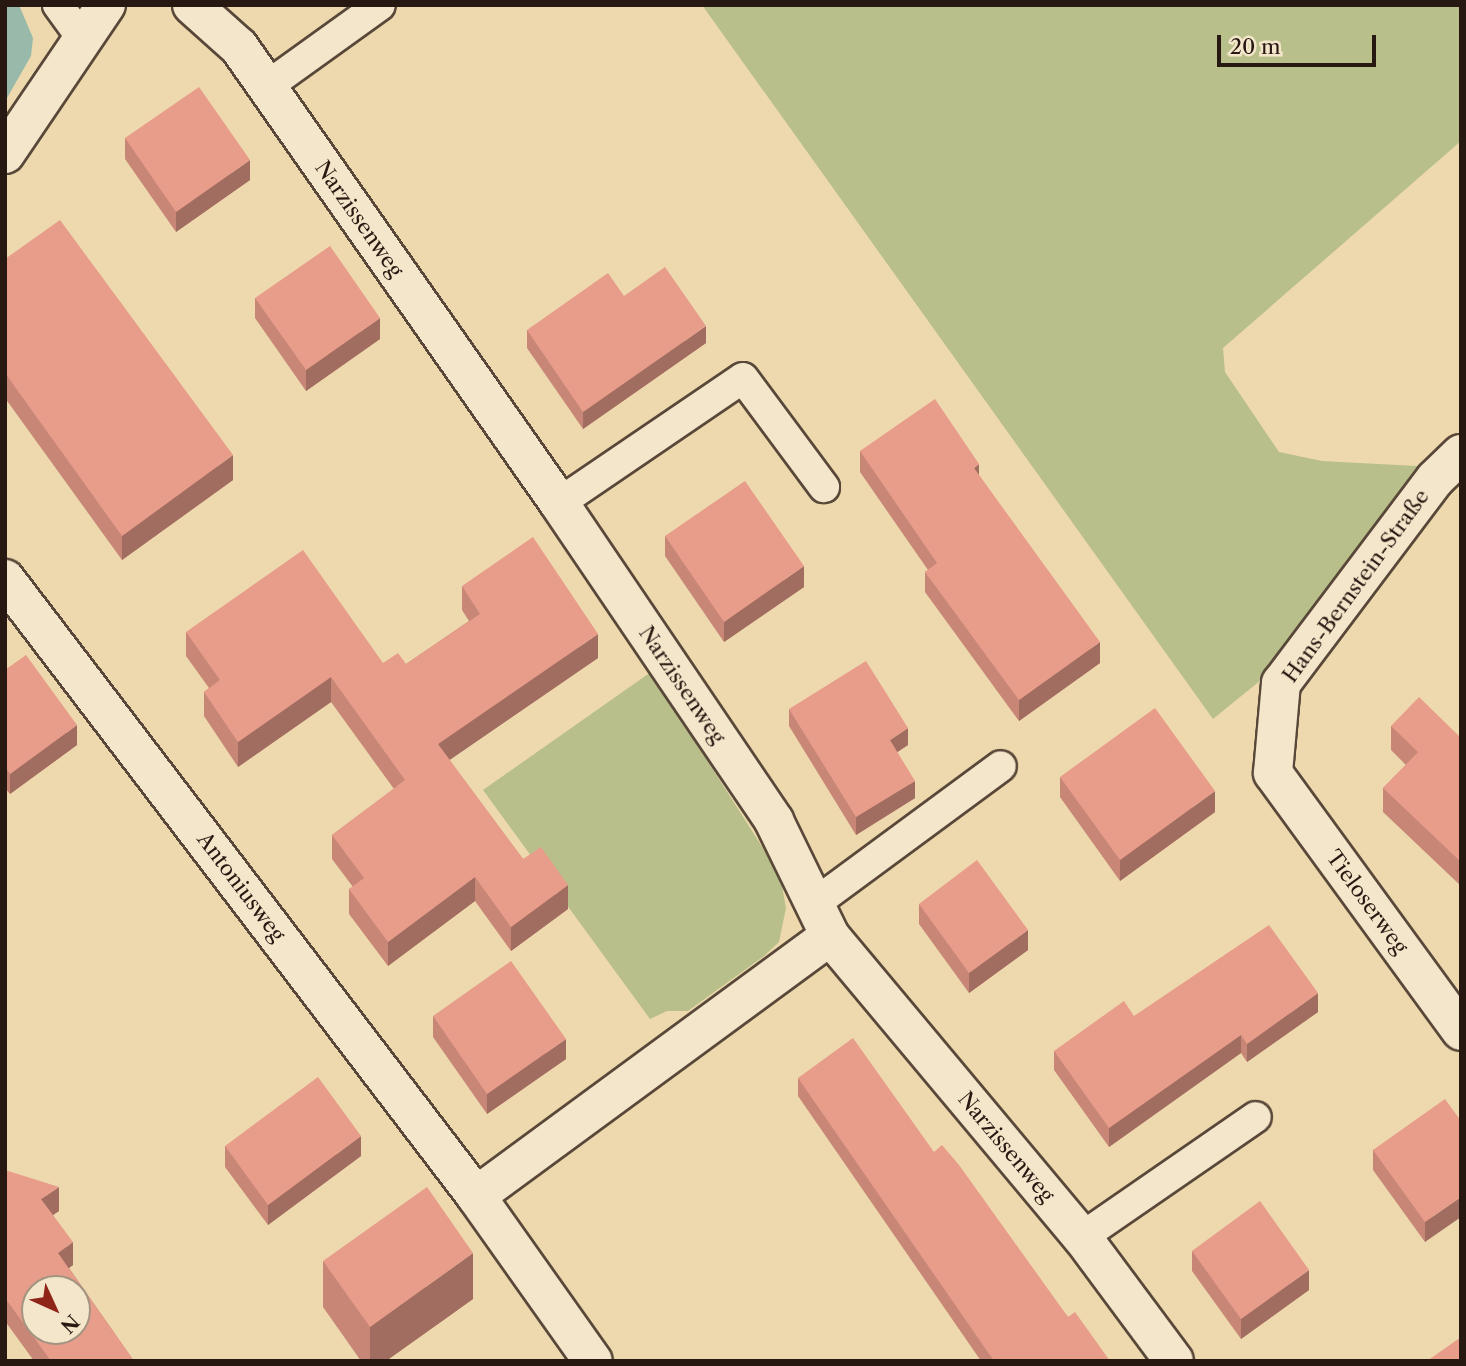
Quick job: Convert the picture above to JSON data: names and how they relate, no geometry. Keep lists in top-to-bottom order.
{
  "streets": {
    "street": [
      "Narzissenweg",
      "Hans-Bernstein-Straße",
      "Antoniusweg",
      "Tieloserweg"
    ]
  },
  "crossings": [
    ["Hans-Bernstein-Straße", "Tieloserweg"]
  ],
  "scale_bar": "20 m",
  "north": "bottom right"
}
